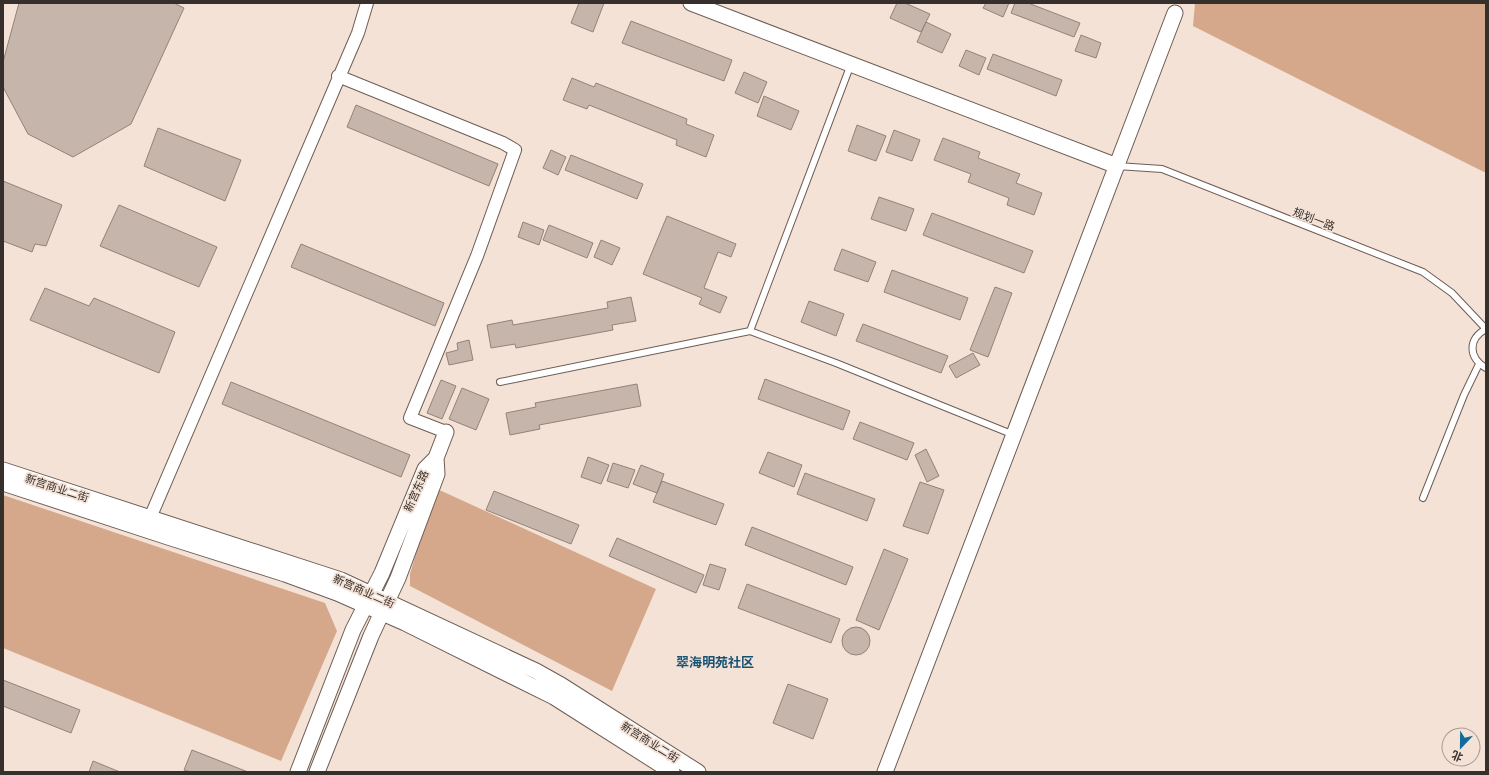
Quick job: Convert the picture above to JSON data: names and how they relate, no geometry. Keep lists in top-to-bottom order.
{
  "streets": {
    "street": ["新宫商业二街", "新宫东路"],
    "lane": ["规划一路"]
  },
  "crossings": [
    ["新宫商业二街", "新宫东路"]
  ],
  "districts": ["翠海明苑社区"],
  "north": "bottom"
}
